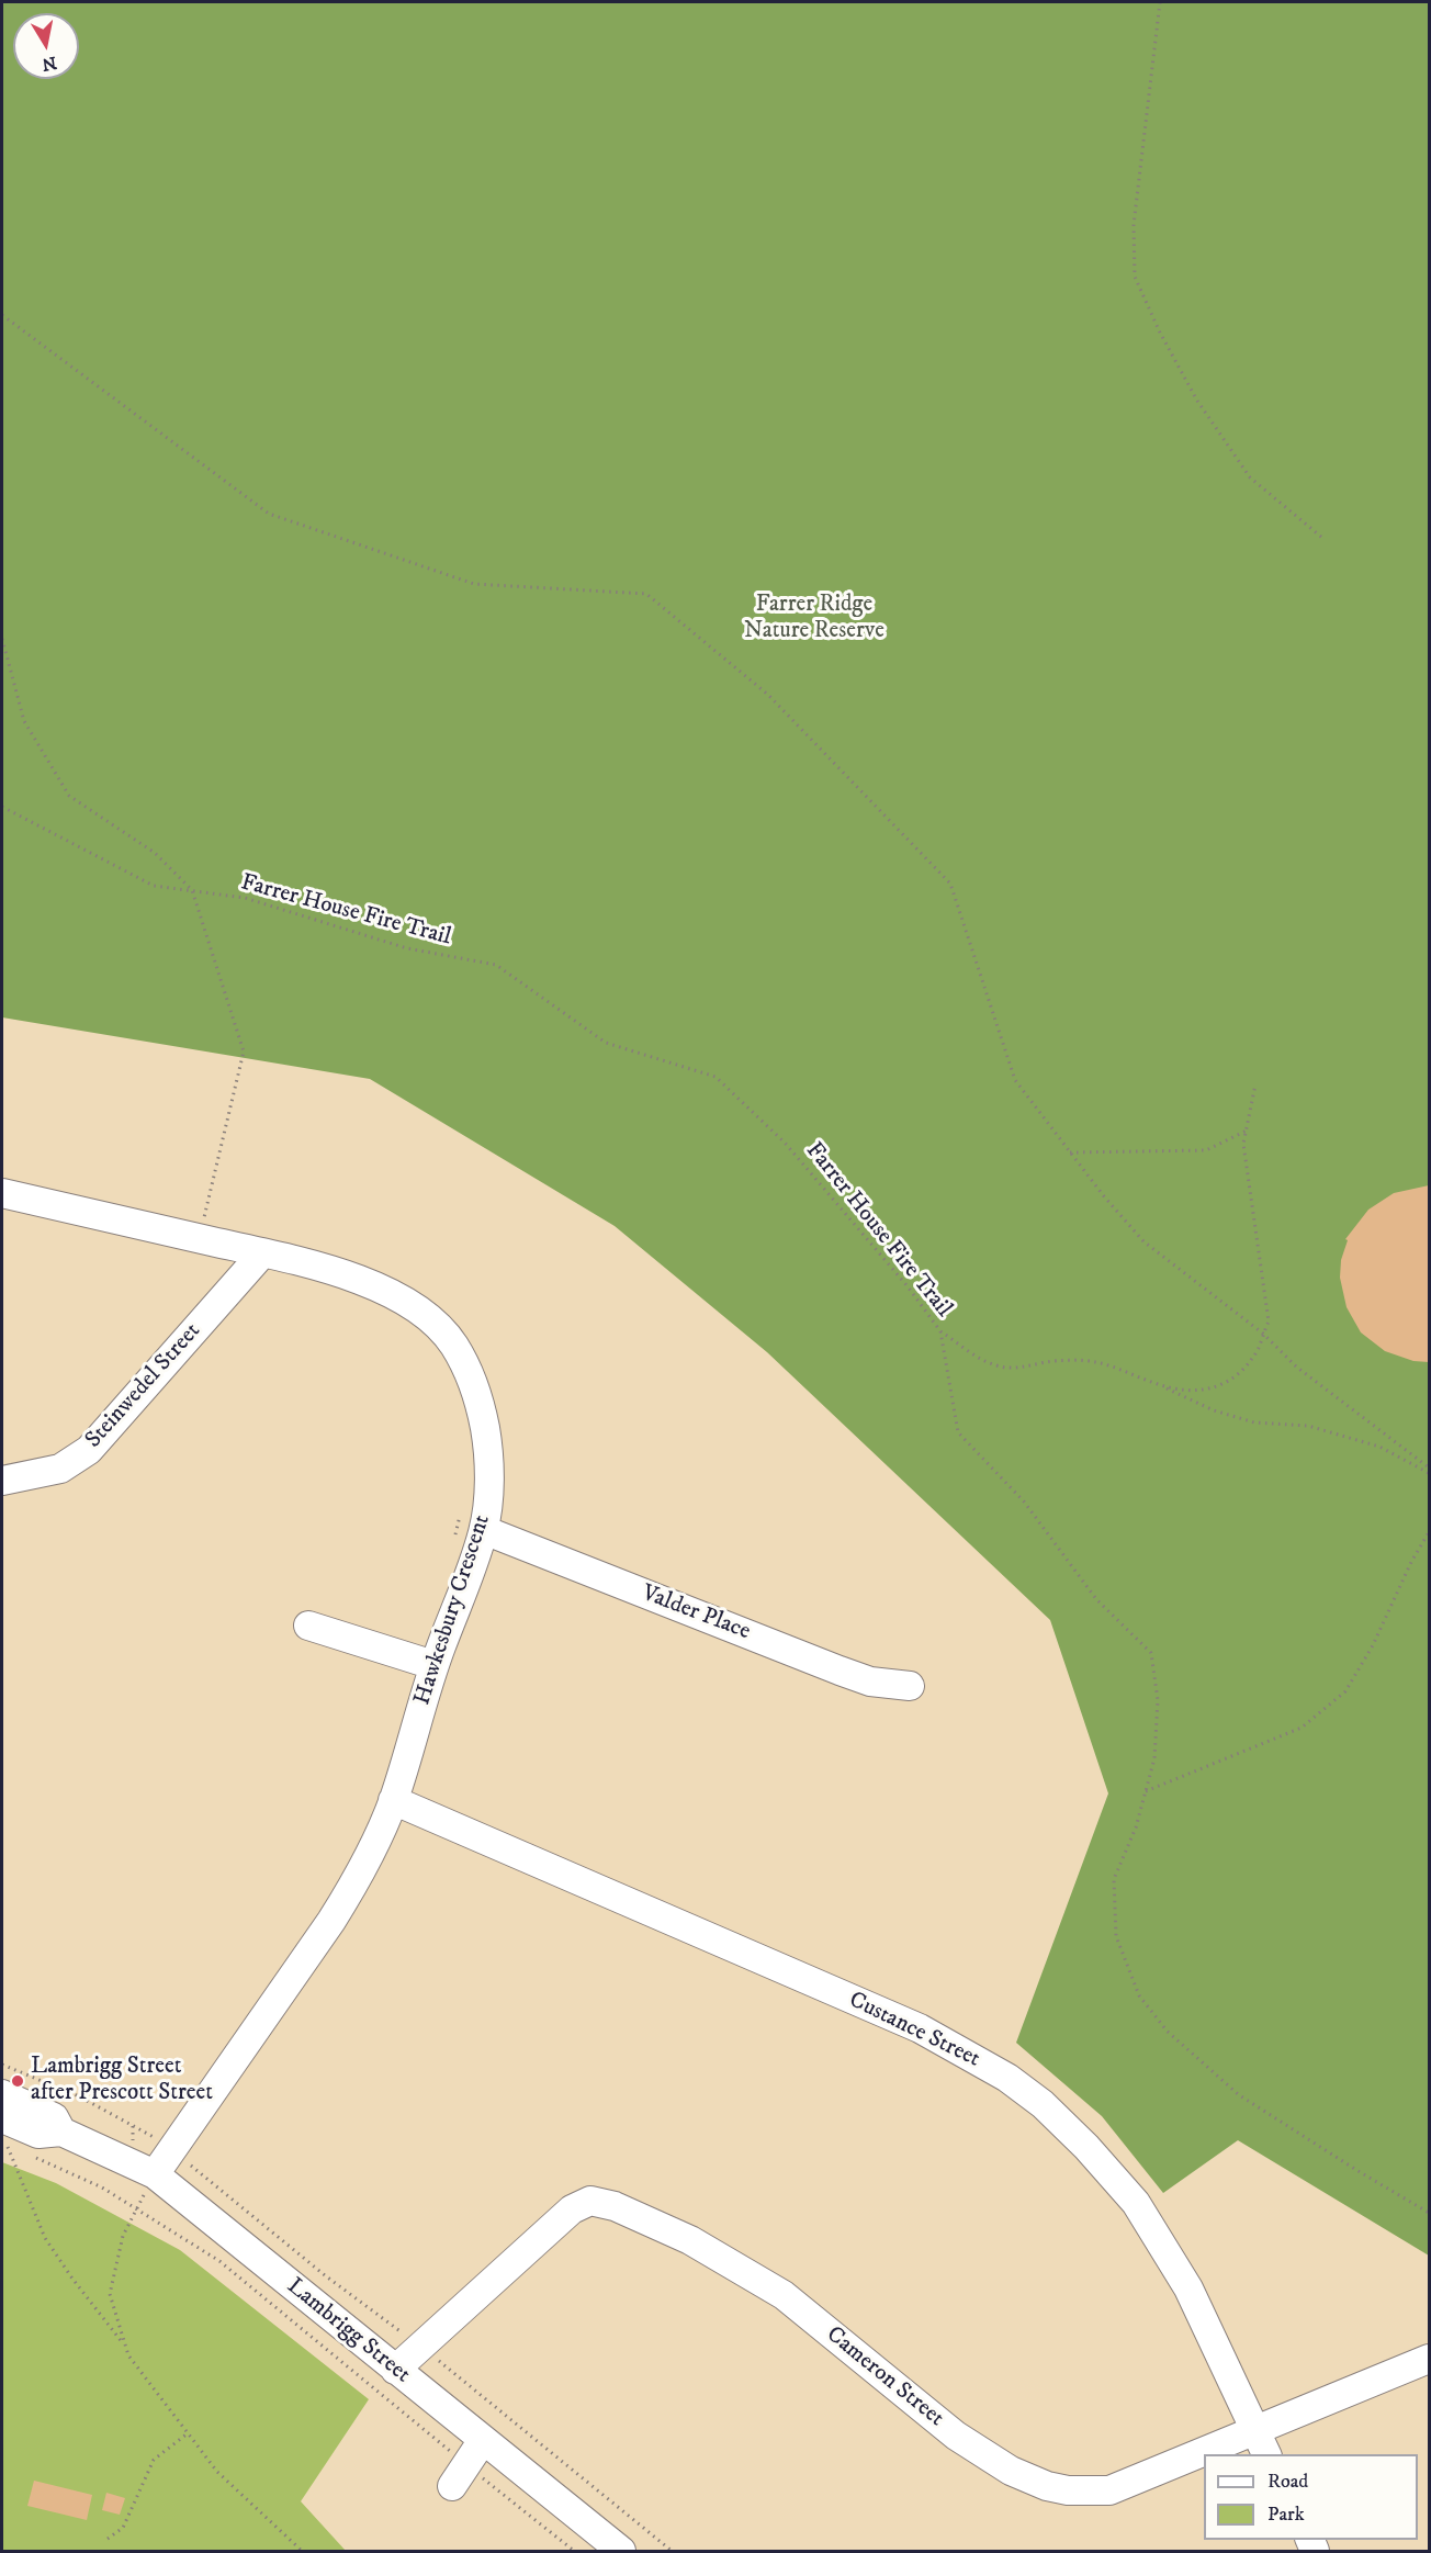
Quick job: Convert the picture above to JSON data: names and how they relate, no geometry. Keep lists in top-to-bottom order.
{
  "streets": {
    "street": [
      "Steinwedel Street",
      "Hawkesbury Crescent",
      "Valder Place",
      "Custance Street",
      "Lambrigg Street",
      "Cameron Street"
    ],
    "path": ["Farrer House Fire Trail"]
  },
  "crossings": [
    ["Steinwedel Street", "Hawkesbury Crescent"],
    ["Hawkesbury Crescent", "Valder Place"],
    ["Hawkesbury Crescent", "Custance Street"],
    ["Hawkesbury Crescent", "Lambrigg Street"],
    ["Custance Street", "Cameron Street"],
    ["Lambrigg Street", "Cameron Street"]
  ],
  "parks": ["Farrer Ridge Nature Reserve"],
  "places": ["Lambrigg Street after Prescott Street"],
  "legend": ["Road", "Park"],
  "north": "bottom"
}
